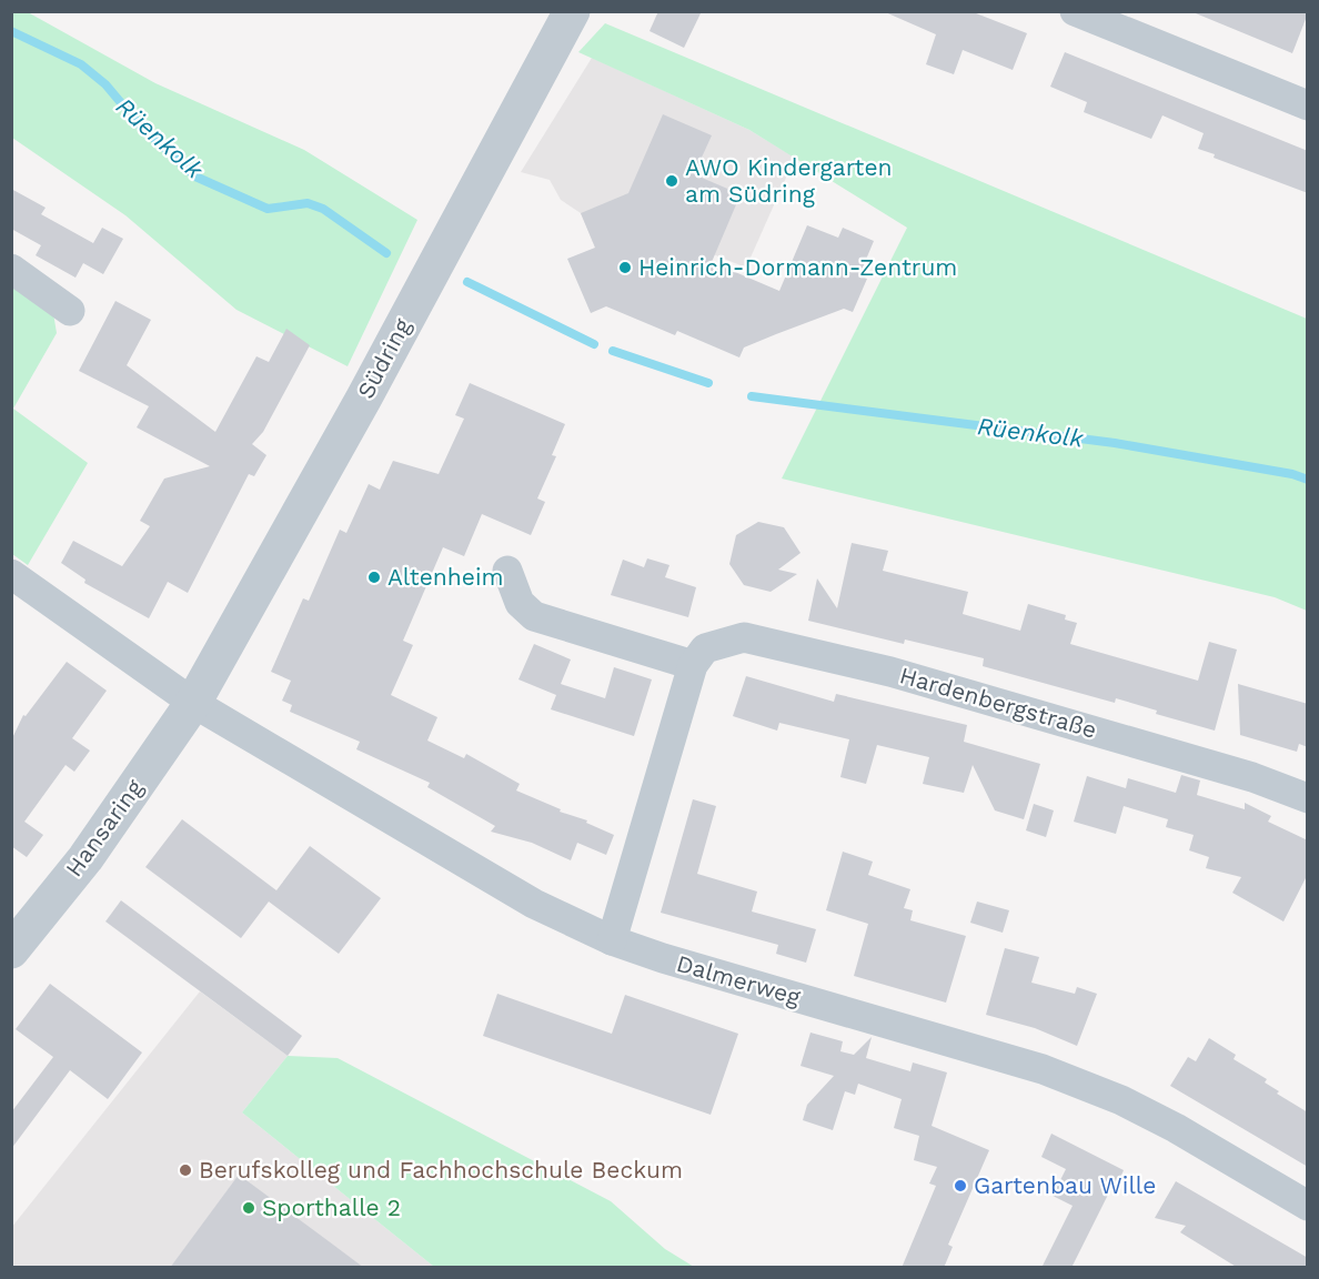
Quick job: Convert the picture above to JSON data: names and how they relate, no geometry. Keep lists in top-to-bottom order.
{
  "streets": {
    "street": [
      "Südring",
      "Hardenbergstraße",
      "Hansaring",
      "Dalmerweg"
    ]
  },
  "crossings": [
    ["Südring", "Hansaring"],
    ["Südring", "Dalmerweg"],
    ["Hansaring", "Dalmerweg"]
  ],
  "water": ["Rüenkolk"],
  "places": [
    "AWO Kindergarten am Südring",
    "Heinrich-Dormann-Zentrum",
    "Altenheim",
    "Berufskolleg und Fachhochschule Beckum",
    "Gartenbau Wille",
    "Sporthalle 2"
  ]
}
